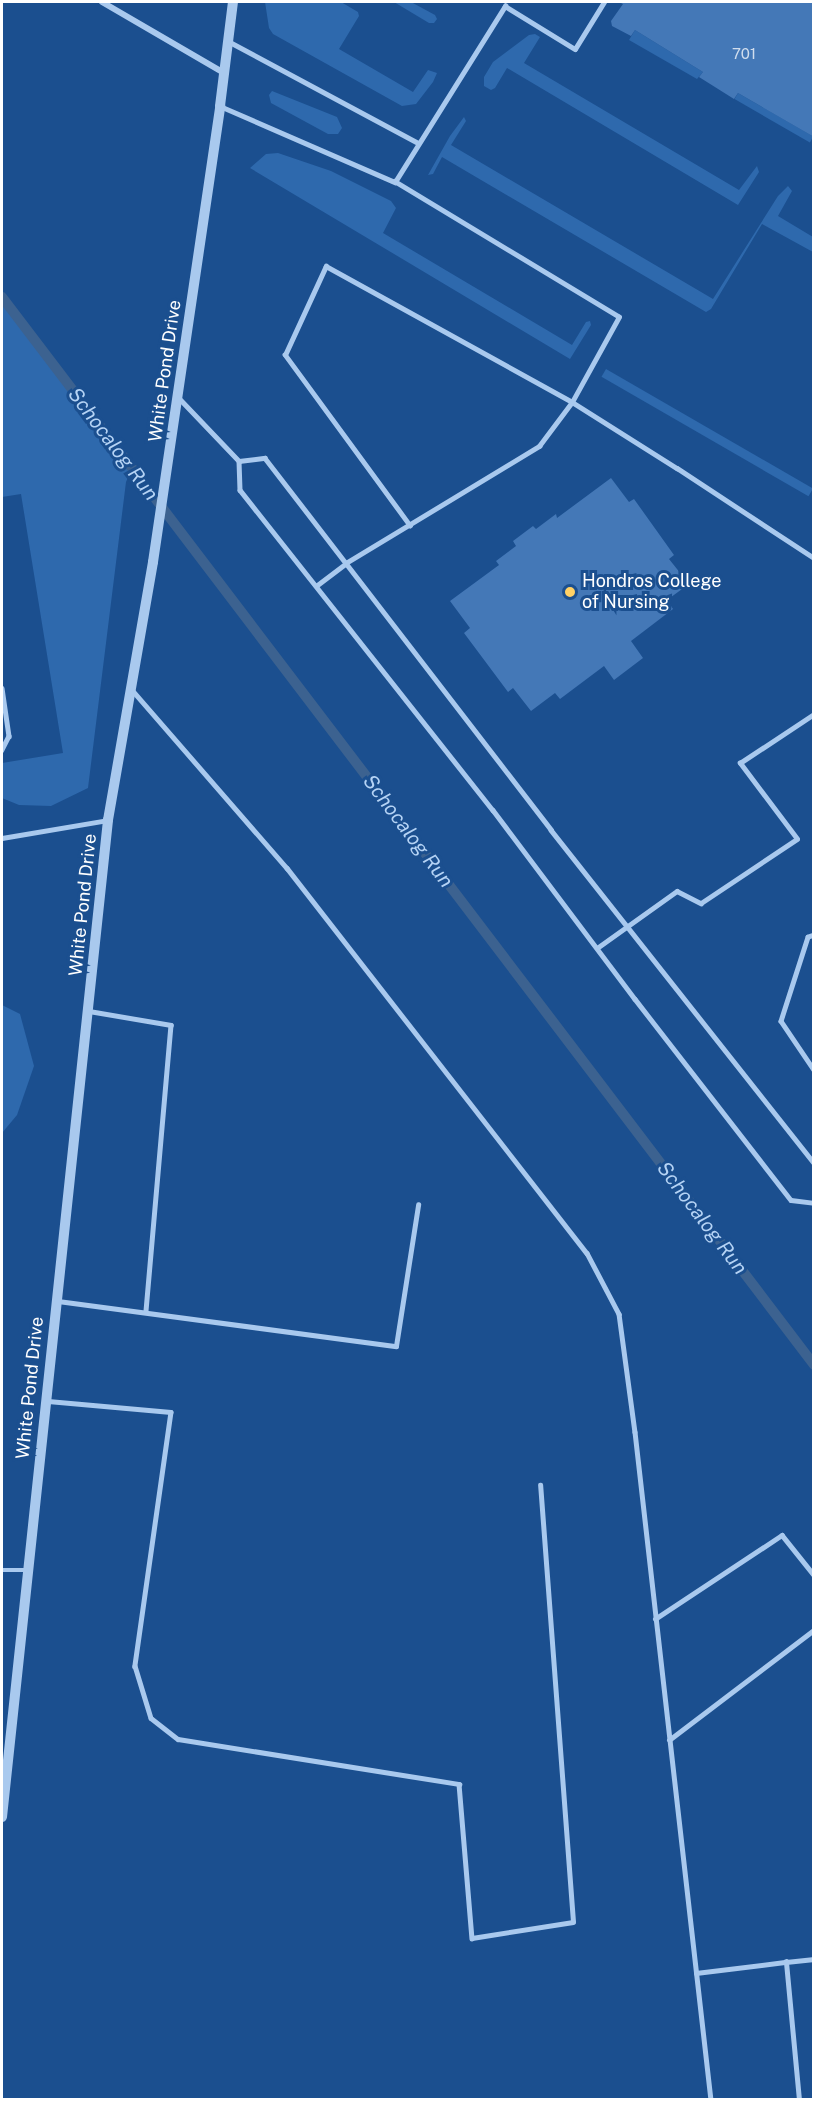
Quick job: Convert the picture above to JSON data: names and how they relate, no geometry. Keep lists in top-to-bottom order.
{
  "streets": {
    "street": ["White Pond Drive"]
  },
  "water": ["Schocalog Run"],
  "places": ["Hondros College of Nursing"],
  "house_numbers": ["701"]
}
